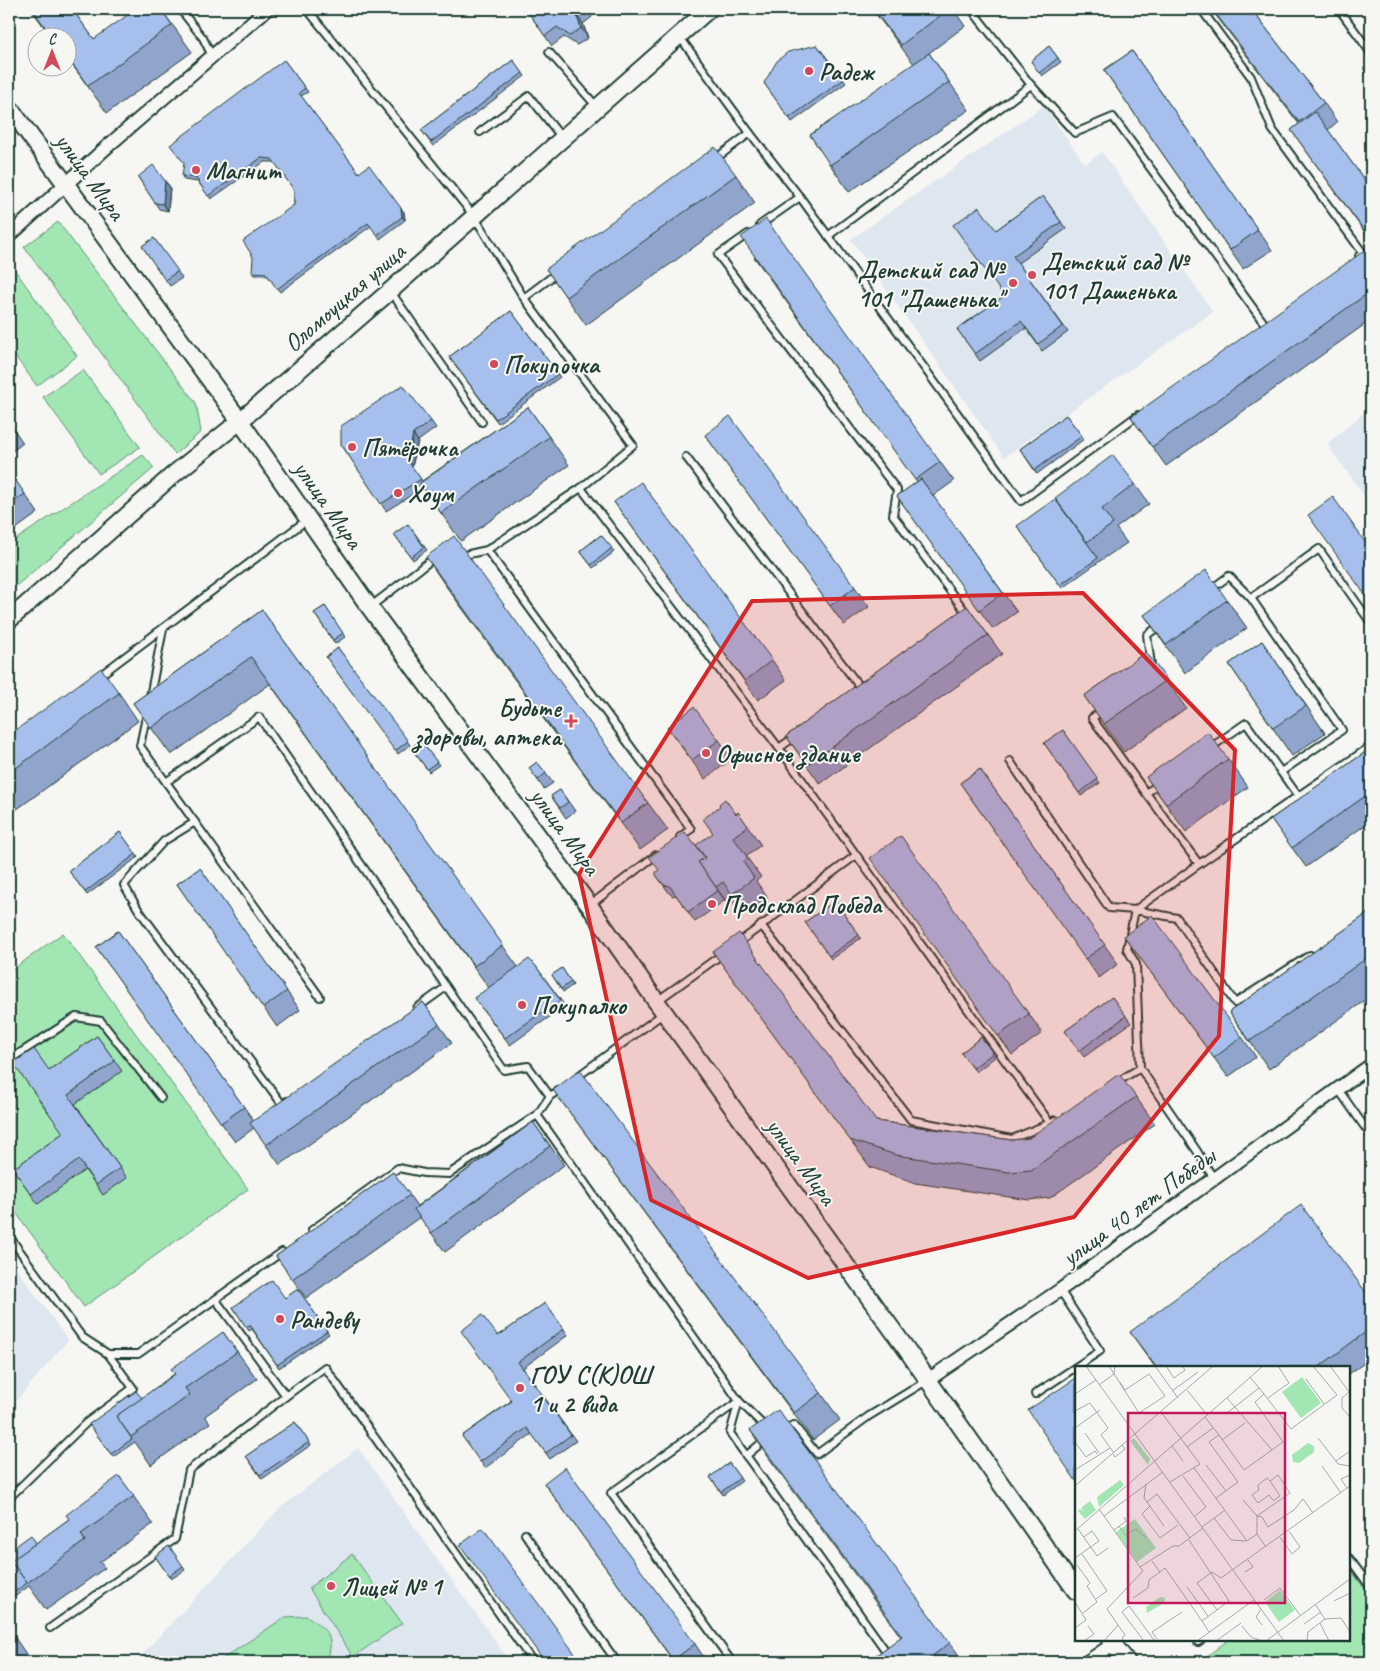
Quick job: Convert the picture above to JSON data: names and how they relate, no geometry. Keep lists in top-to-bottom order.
{
  "streets": {
    "street": ["улица Мира", "Оломоуцкая улица", "улица 40 лет Победы"]
  },
  "crossings": [
    ["улица Мира", "Оломоуцкая улица"],
    ["улица Мира", "улица 40 лет Победы"]
  ],
  "places": {
    "other": [
      "Радеж",
      "Магнит",
      "Детский сад № 101 Дашенька",
      "Детский сад № 101 \"Дашенька\"",
      "Покупочка",
      "Пятёрочка",
      "Хоум",
      "Офисное здание",
      "Продсклад Победа",
      "Покупалко",
      "Рандеву",
      "ГОУ С(К)ОШ 1 и 2 вида",
      "Лицей № 1"
    ],
    "health": ["Будьте здоровы, аптека"]
  },
  "north": "top"
}
